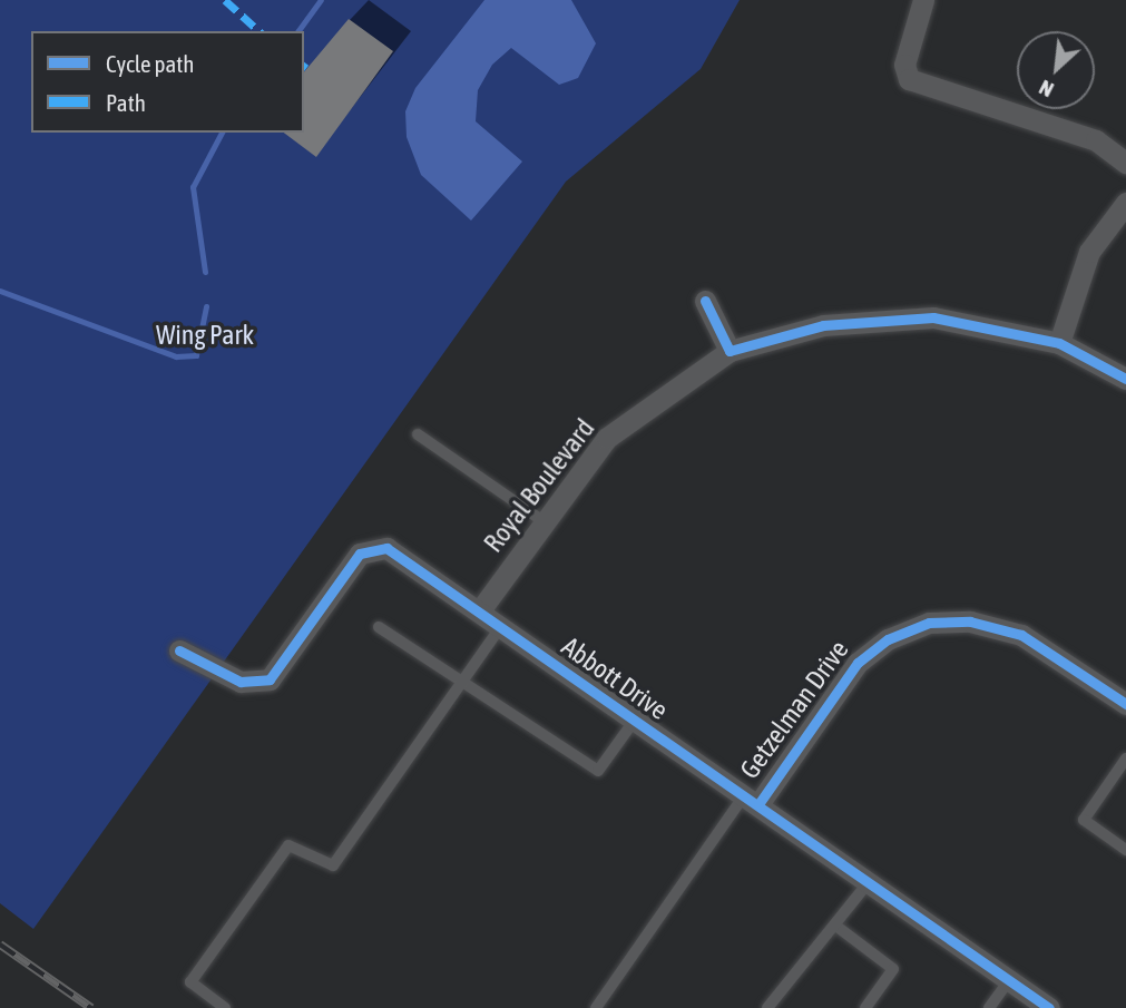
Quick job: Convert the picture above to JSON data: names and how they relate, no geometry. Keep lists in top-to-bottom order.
{
  "streets": {
    "street": ["Royal Boulevard", "Abbott Drive", "Getzelman Drive"]
  },
  "crossings": [
    ["Royal Boulevard", "Abbott Drive"],
    ["Abbott Drive", "Getzelman Drive"]
  ],
  "parks": ["Wing Park"],
  "legend": ["Cycle path", "Path"],
  "north": "bottom left"
}
